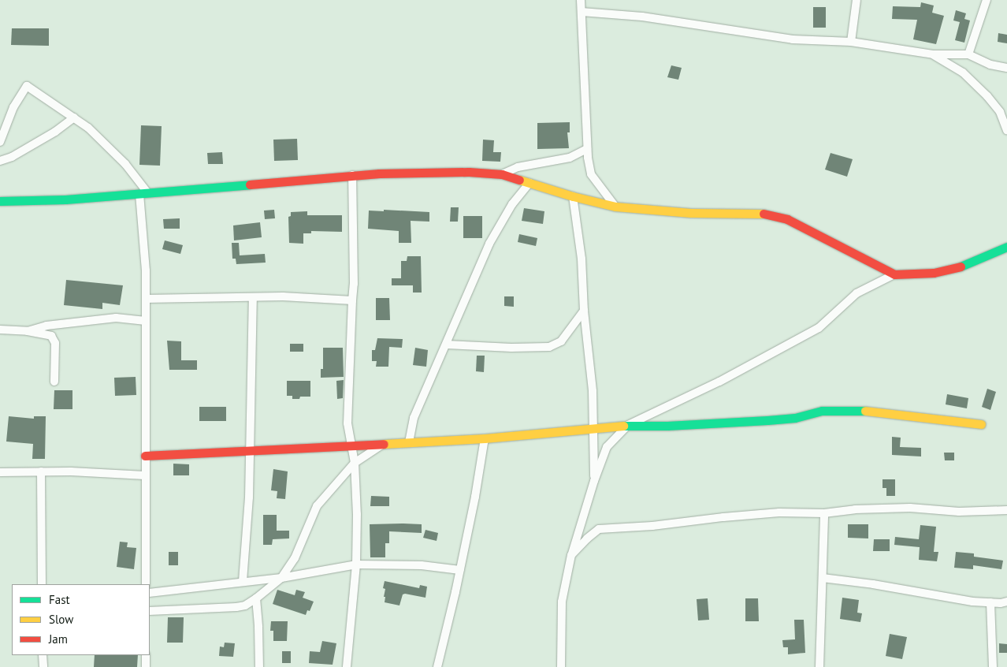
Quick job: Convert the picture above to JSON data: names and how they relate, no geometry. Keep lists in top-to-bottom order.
{
  "legend": ["Fast", "Slow", "Jam"]
}
